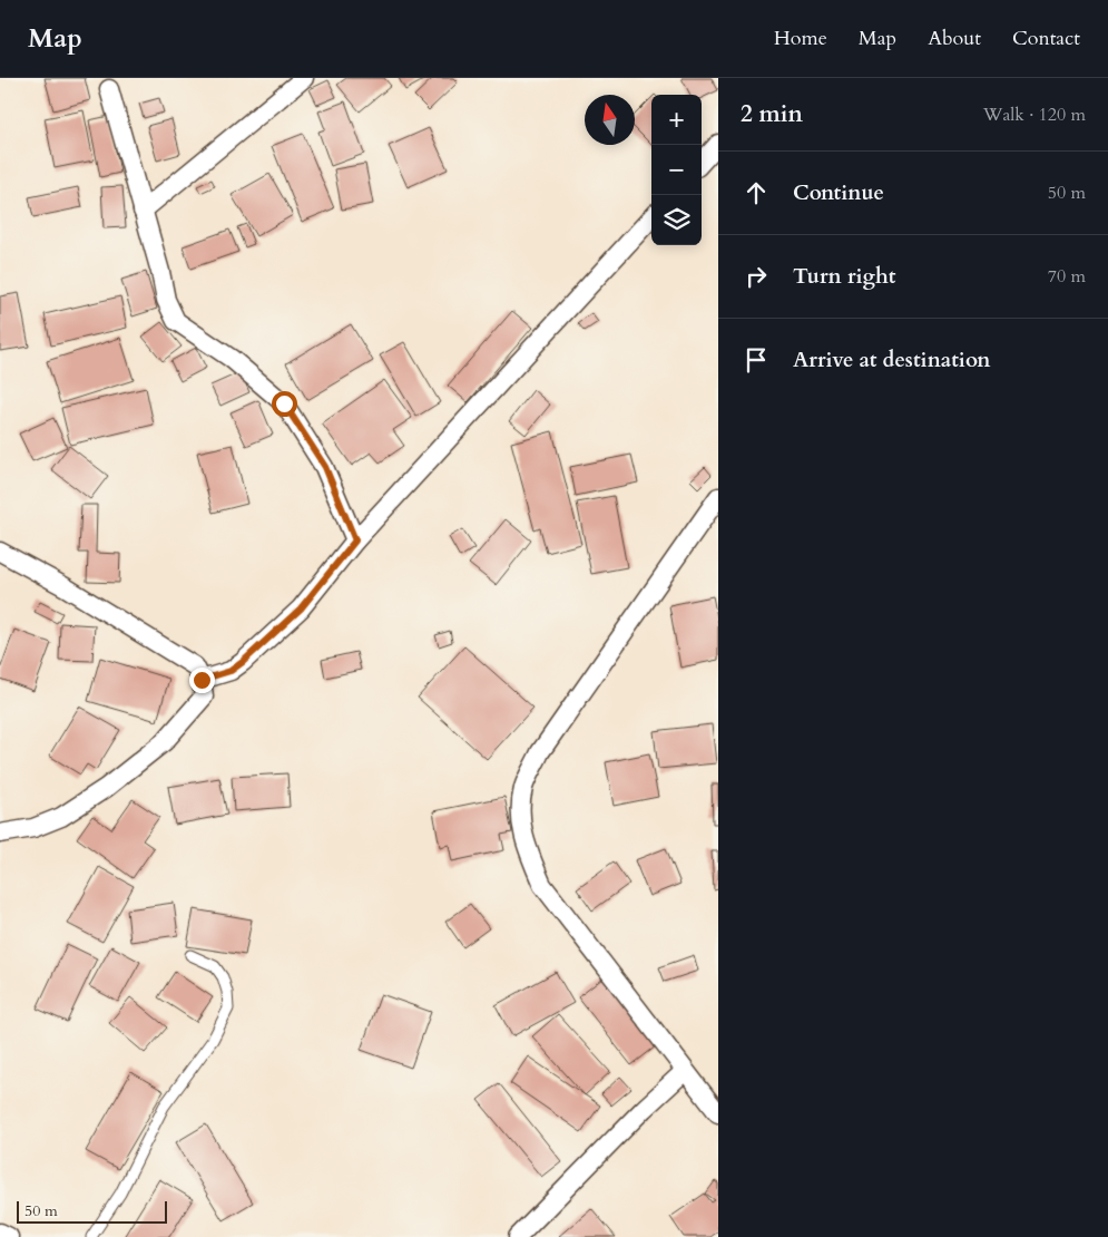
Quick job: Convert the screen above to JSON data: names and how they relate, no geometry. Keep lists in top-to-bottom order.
{
  "scale_bar": "50 m",
  "north": "top",
  "page": {
    "header": "Map",
    "nav": [
      "Home",
      "Map",
      "About",
      "Contact"
    ],
    "heading": ["2 min", "Walk · 120 m"],
    "map_buttons": ["+", "−"],
    "list": [
      ["Continue", "50 m"],
      ["Turn right", "70 m"],
      "Arrive at destination"
    ],
    "scale": "50 m"
  }
}
